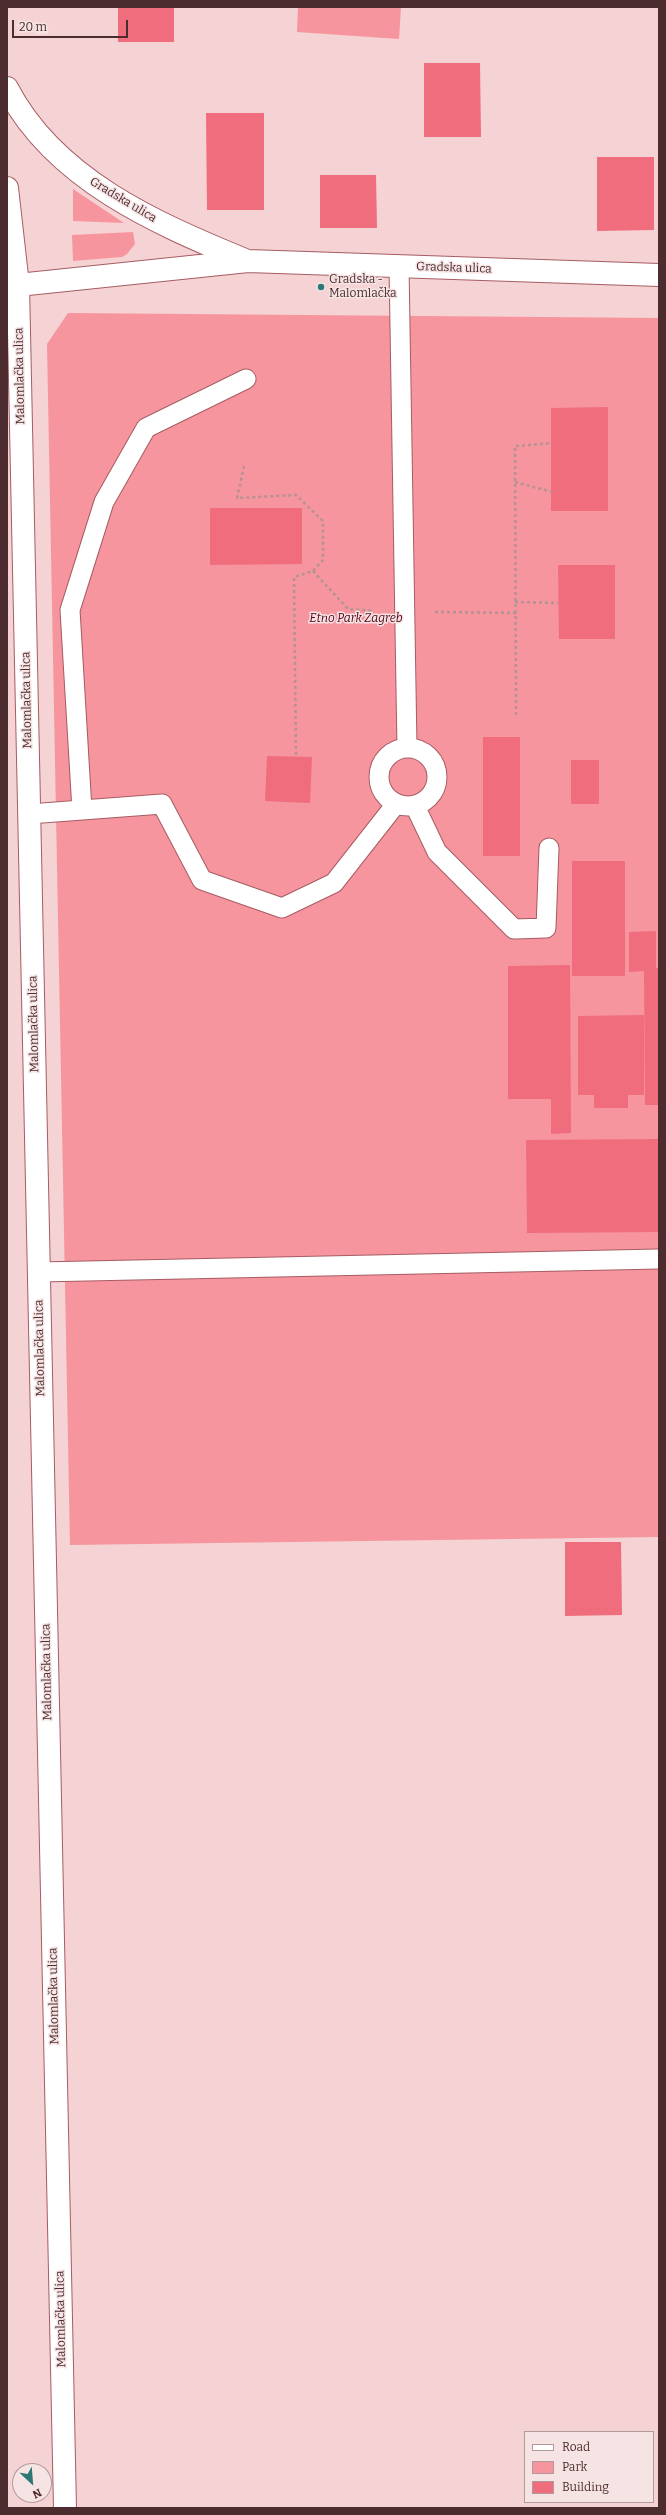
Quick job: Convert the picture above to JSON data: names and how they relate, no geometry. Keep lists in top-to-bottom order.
{
  "streets": {
    "street": ["Gradska ulica", "Malomlačka ulica"]
  },
  "crossings": [
    ["Gradska ulica", "Malomlačka ulica"]
  ],
  "parks": ["Etno Park Zagreb"],
  "places": ["Gradska - Malomlačka"],
  "legend": ["Road", "Park", "Building"],
  "scale_bar": "20 m",
  "north": "bottom right"
}
